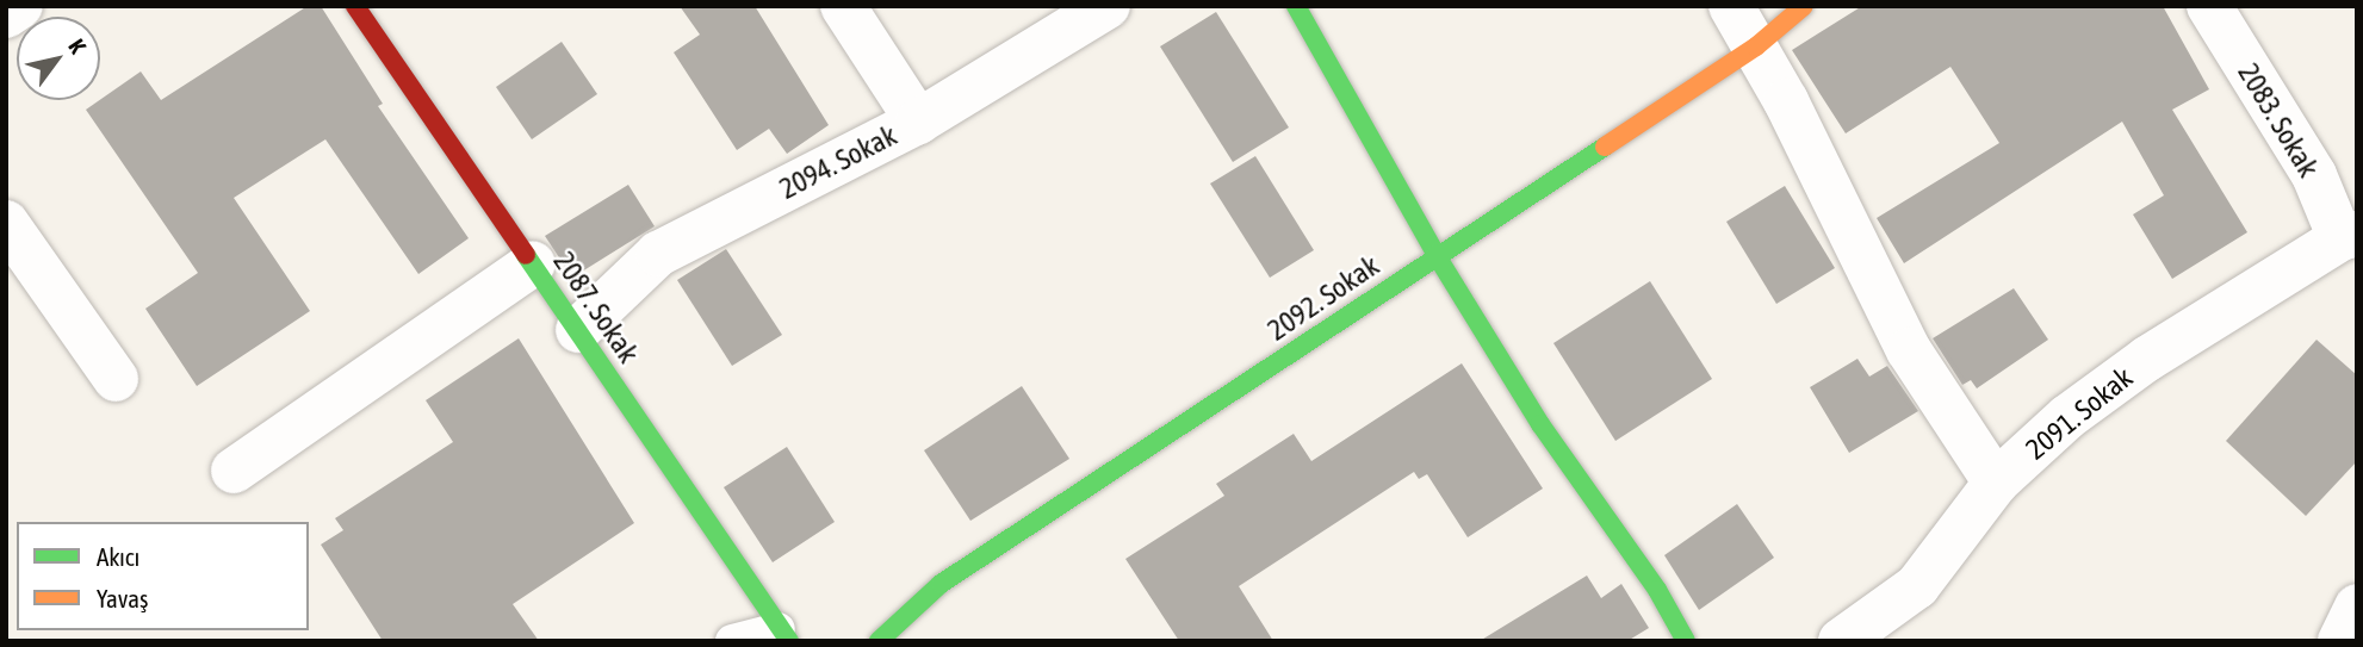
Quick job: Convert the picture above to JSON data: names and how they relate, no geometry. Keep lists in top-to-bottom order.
{
  "streets": {
    "street": [
      "2083. Sokak",
      "2094. Sokak",
      "2092. Sokak",
      "2087. Sokak",
      "2091. Sokak"
    ]
  },
  "crossings": [
    ["2083. Sokak", "2091. Sokak"],
    ["2094. Sokak", "2087. Sokak"]
  ],
  "legend": ["Akıcı", "Yavaş"],
  "north": "top right"
}
